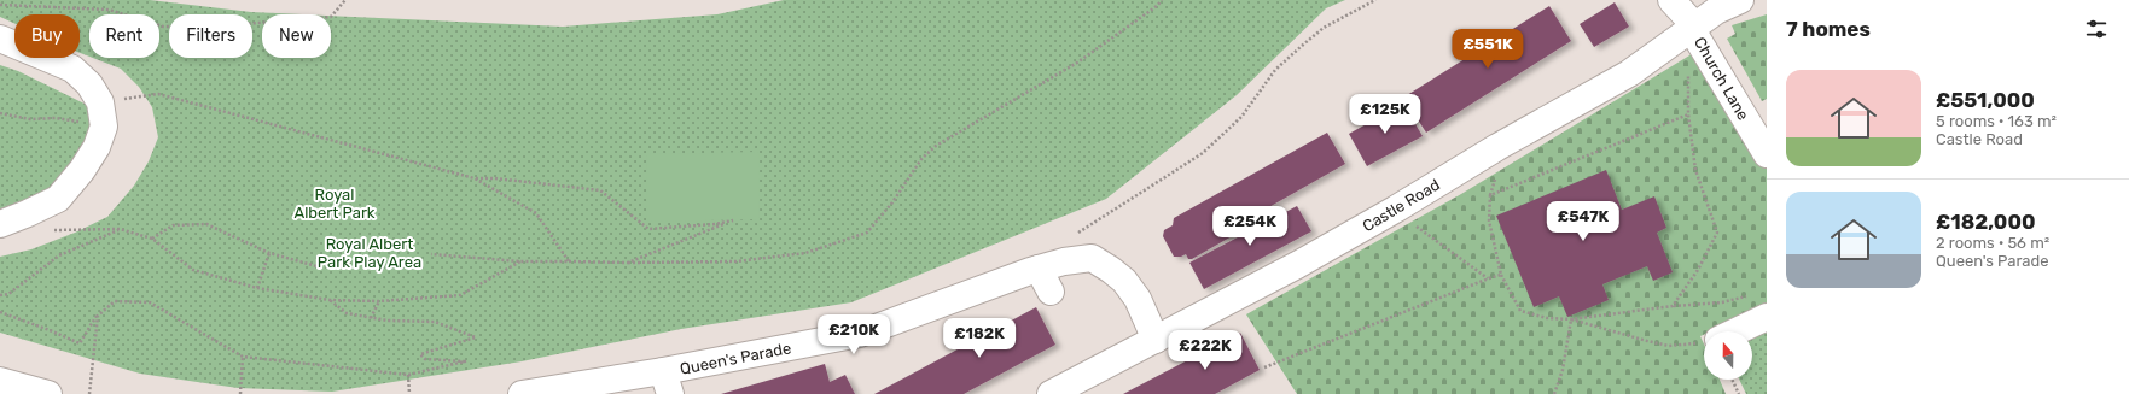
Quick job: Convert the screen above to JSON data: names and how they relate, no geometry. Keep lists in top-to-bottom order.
{
  "streets": {
    "street": ["Church Lane", "Castle Road", "Queen's Parade"]
  },
  "crossings": [
    ["Church Lane", "Castle Road"],
    ["Castle Road", "Queen's Parade"]
  ],
  "parks": ["Royal Albert Park", "Royal Albert Park Play Area"],
  "north": "top",
  "page": {
    "heading": "7 homes",
    "chip": [
      "Buy",
      "Rent",
      "Filters",
      "New"
    ],
    "price": [
      "£551K",
      "£125K",
      "£547K",
      "£254K",
      "£210K",
      "£182K",
      "£222K"
    ],
    "list": [
      {
        "name": "£551,000",
        "note": "5 rooms · 163 m² · Castle Road"
      },
      {
        "name": "£182,000",
        "note": "2 rooms · 56 m² · Queen's Parade"
      }
    ]
  }
}
